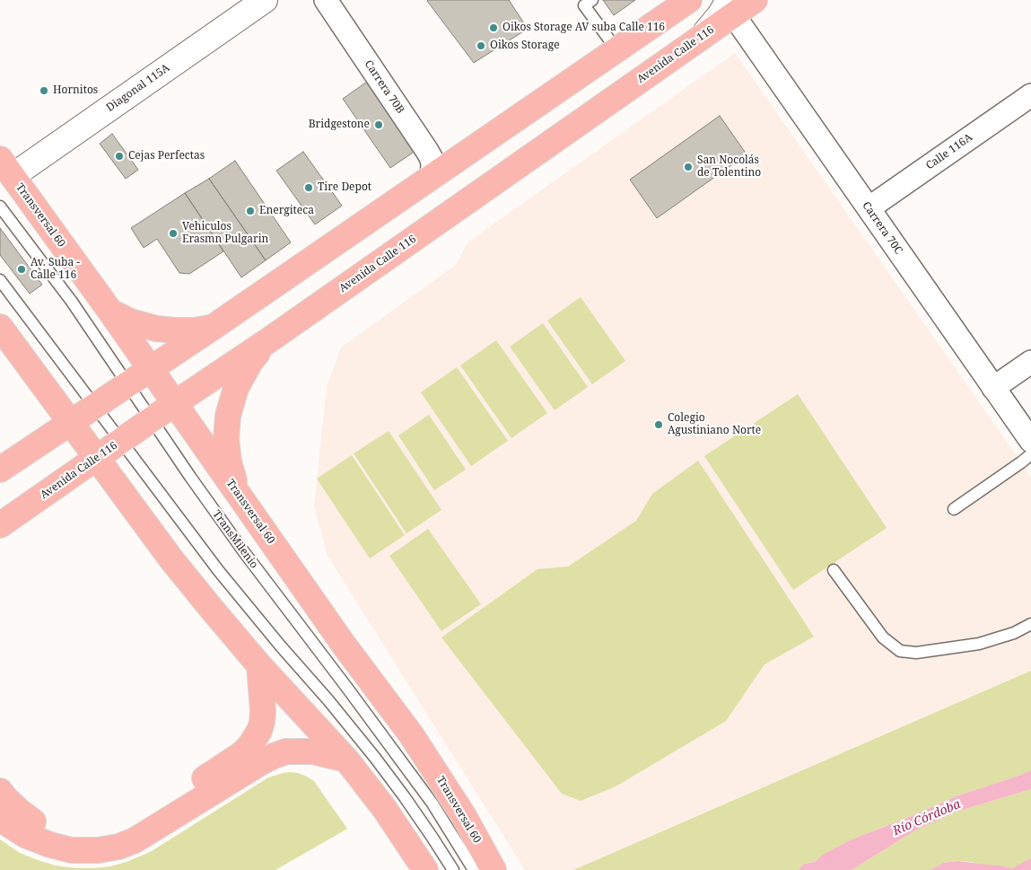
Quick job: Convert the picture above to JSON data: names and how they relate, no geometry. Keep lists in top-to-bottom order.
{
  "streets": {
    "main road": ["Avenida Calle 116", "Transversal 60"],
    "street": [
      "Carrera 70B",
      "Diagonal 115A",
      "Calle 116A",
      "Carrera 70C"
    ],
    "lane": ["TransMilenio"]
  },
  "crossings": [
    ["Avenida Calle 116", "Transversal 60"],
    ["Avenida Calle 116", "Carrera 70C"],
    ["Avenida Calle 116", "TransMilenio"],
    ["Diagonal 115A", "Transversal 60"],
    ["Calle 116A", "Carrera 70C"]
  ],
  "water": ["Río Córdoba"],
  "places": [
    "Oikos Storage AV suba Calle 116",
    "Oikos Storage",
    "Hornitos",
    "Bridgestone",
    "Cejas Perfectas",
    "San Nocolás de Tolentino",
    "Tire Depot",
    "Energiteca",
    "Vehiculos Erasmn Pulgarin",
    "Av. Suba - Calle 116",
    "Colegio Agustiniano Norte"
  ]
}
